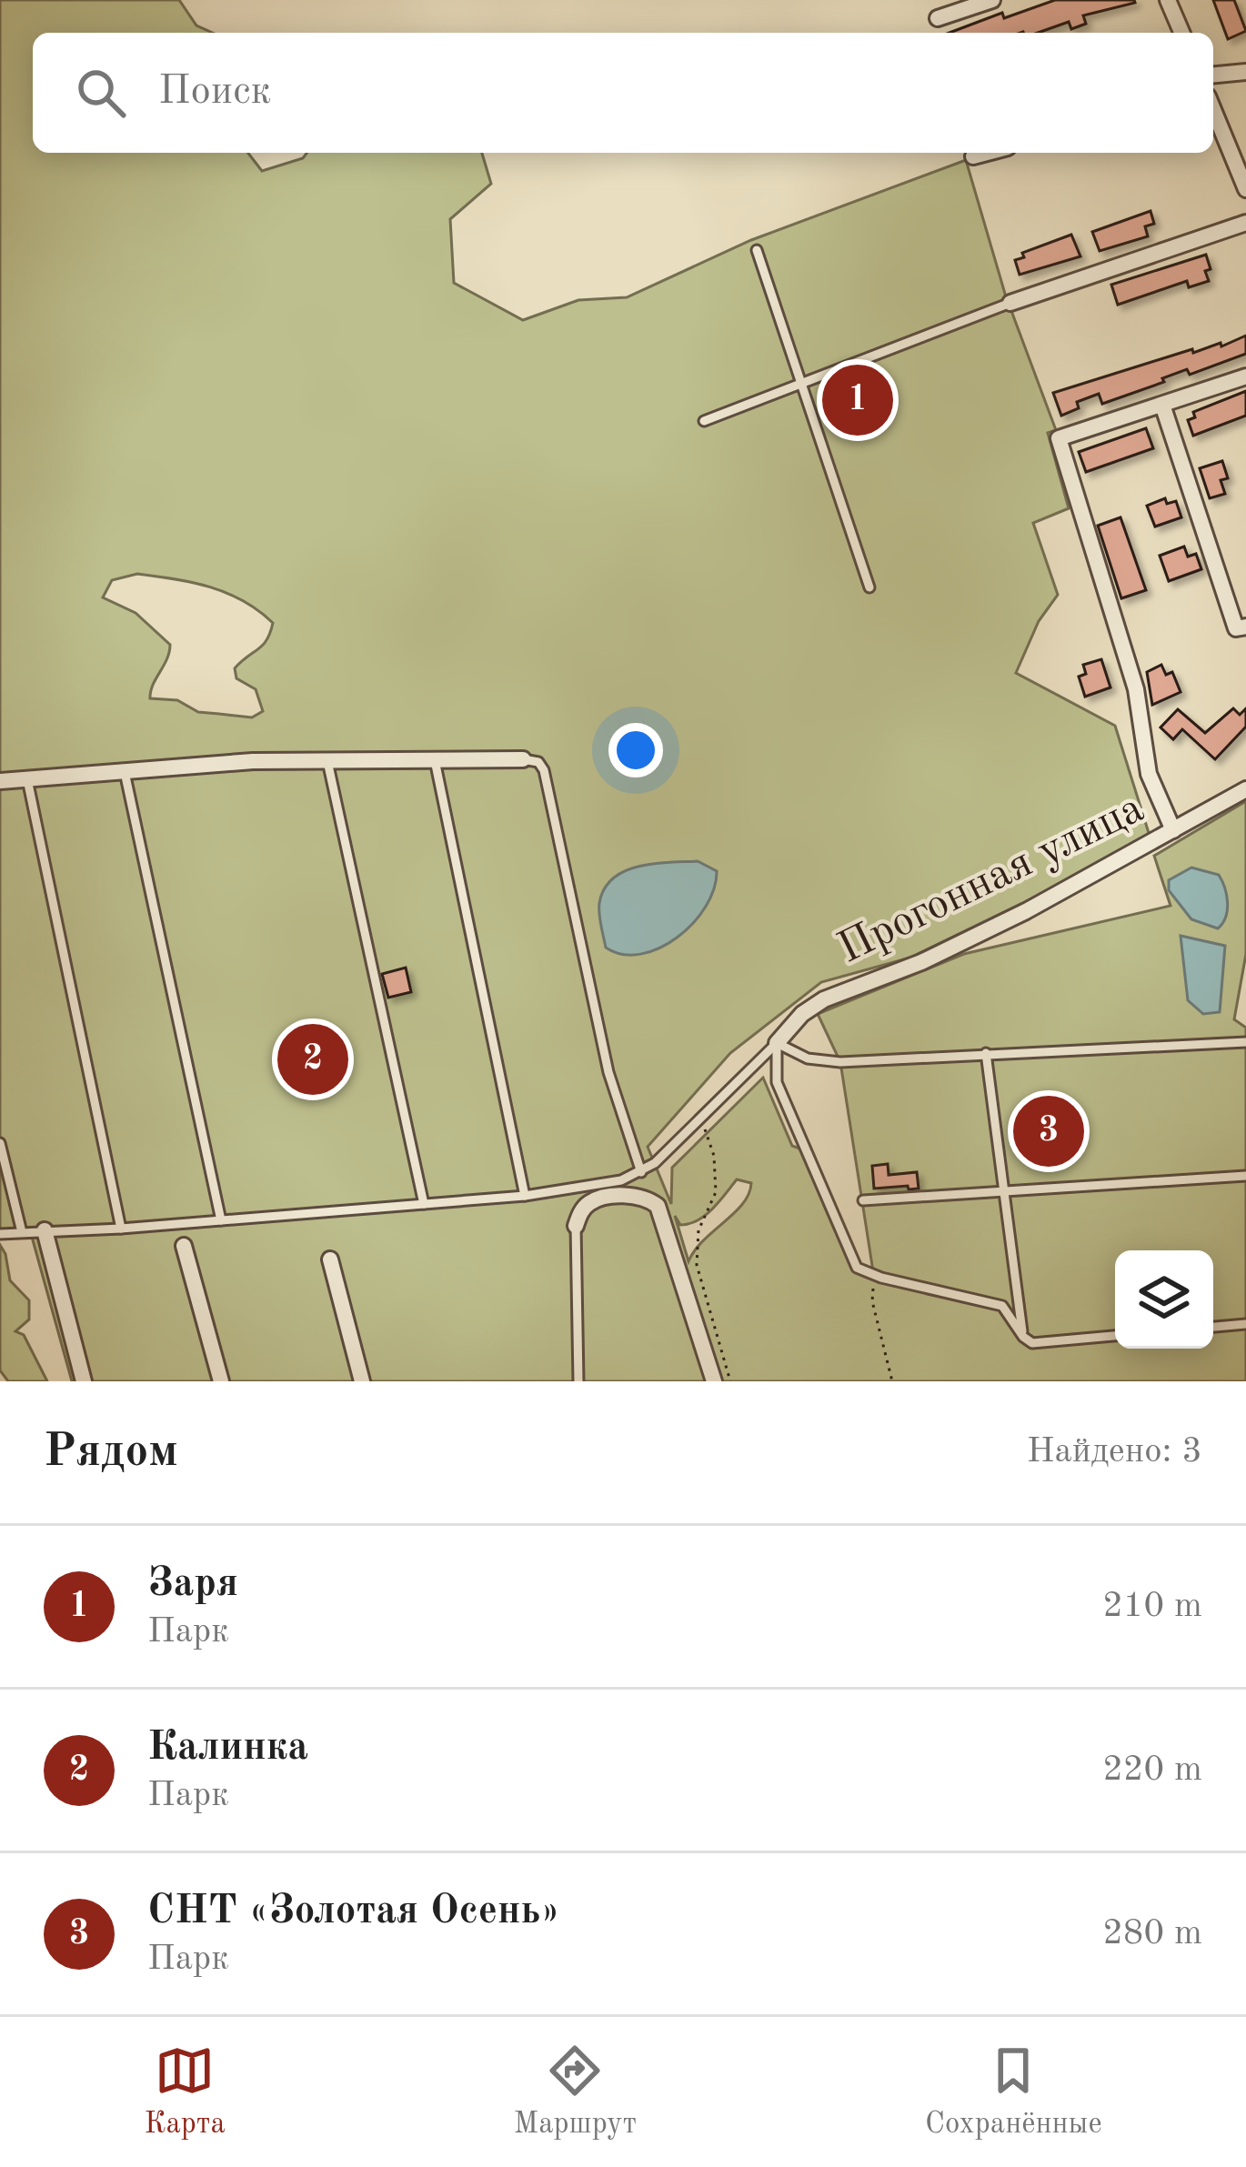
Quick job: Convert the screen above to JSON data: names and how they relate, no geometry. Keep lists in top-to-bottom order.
{
  "streets": {
    "street": ["Прогонная улица"]
  },
  "page": {
    "search": "Поиск",
    "pins": ["1", "2", "3"],
    "heading": ["Рядом", "Найдено: 3"],
    "list": [
      {
        "mark": "1",
        "name": "Заря",
        "note": "Парк",
        "value": "210 m"
      },
      {
        "mark": "2",
        "name": "Калинка",
        "note": "Парк",
        "value": "220 m"
      },
      {
        "mark": "3",
        "name": "СНТ «Золотая Осень»",
        "note": "Парк",
        "value": "280 m"
      }
    ],
    "nav": ["Карта", "Маршрут", "Сохранённые"]
  }
}
